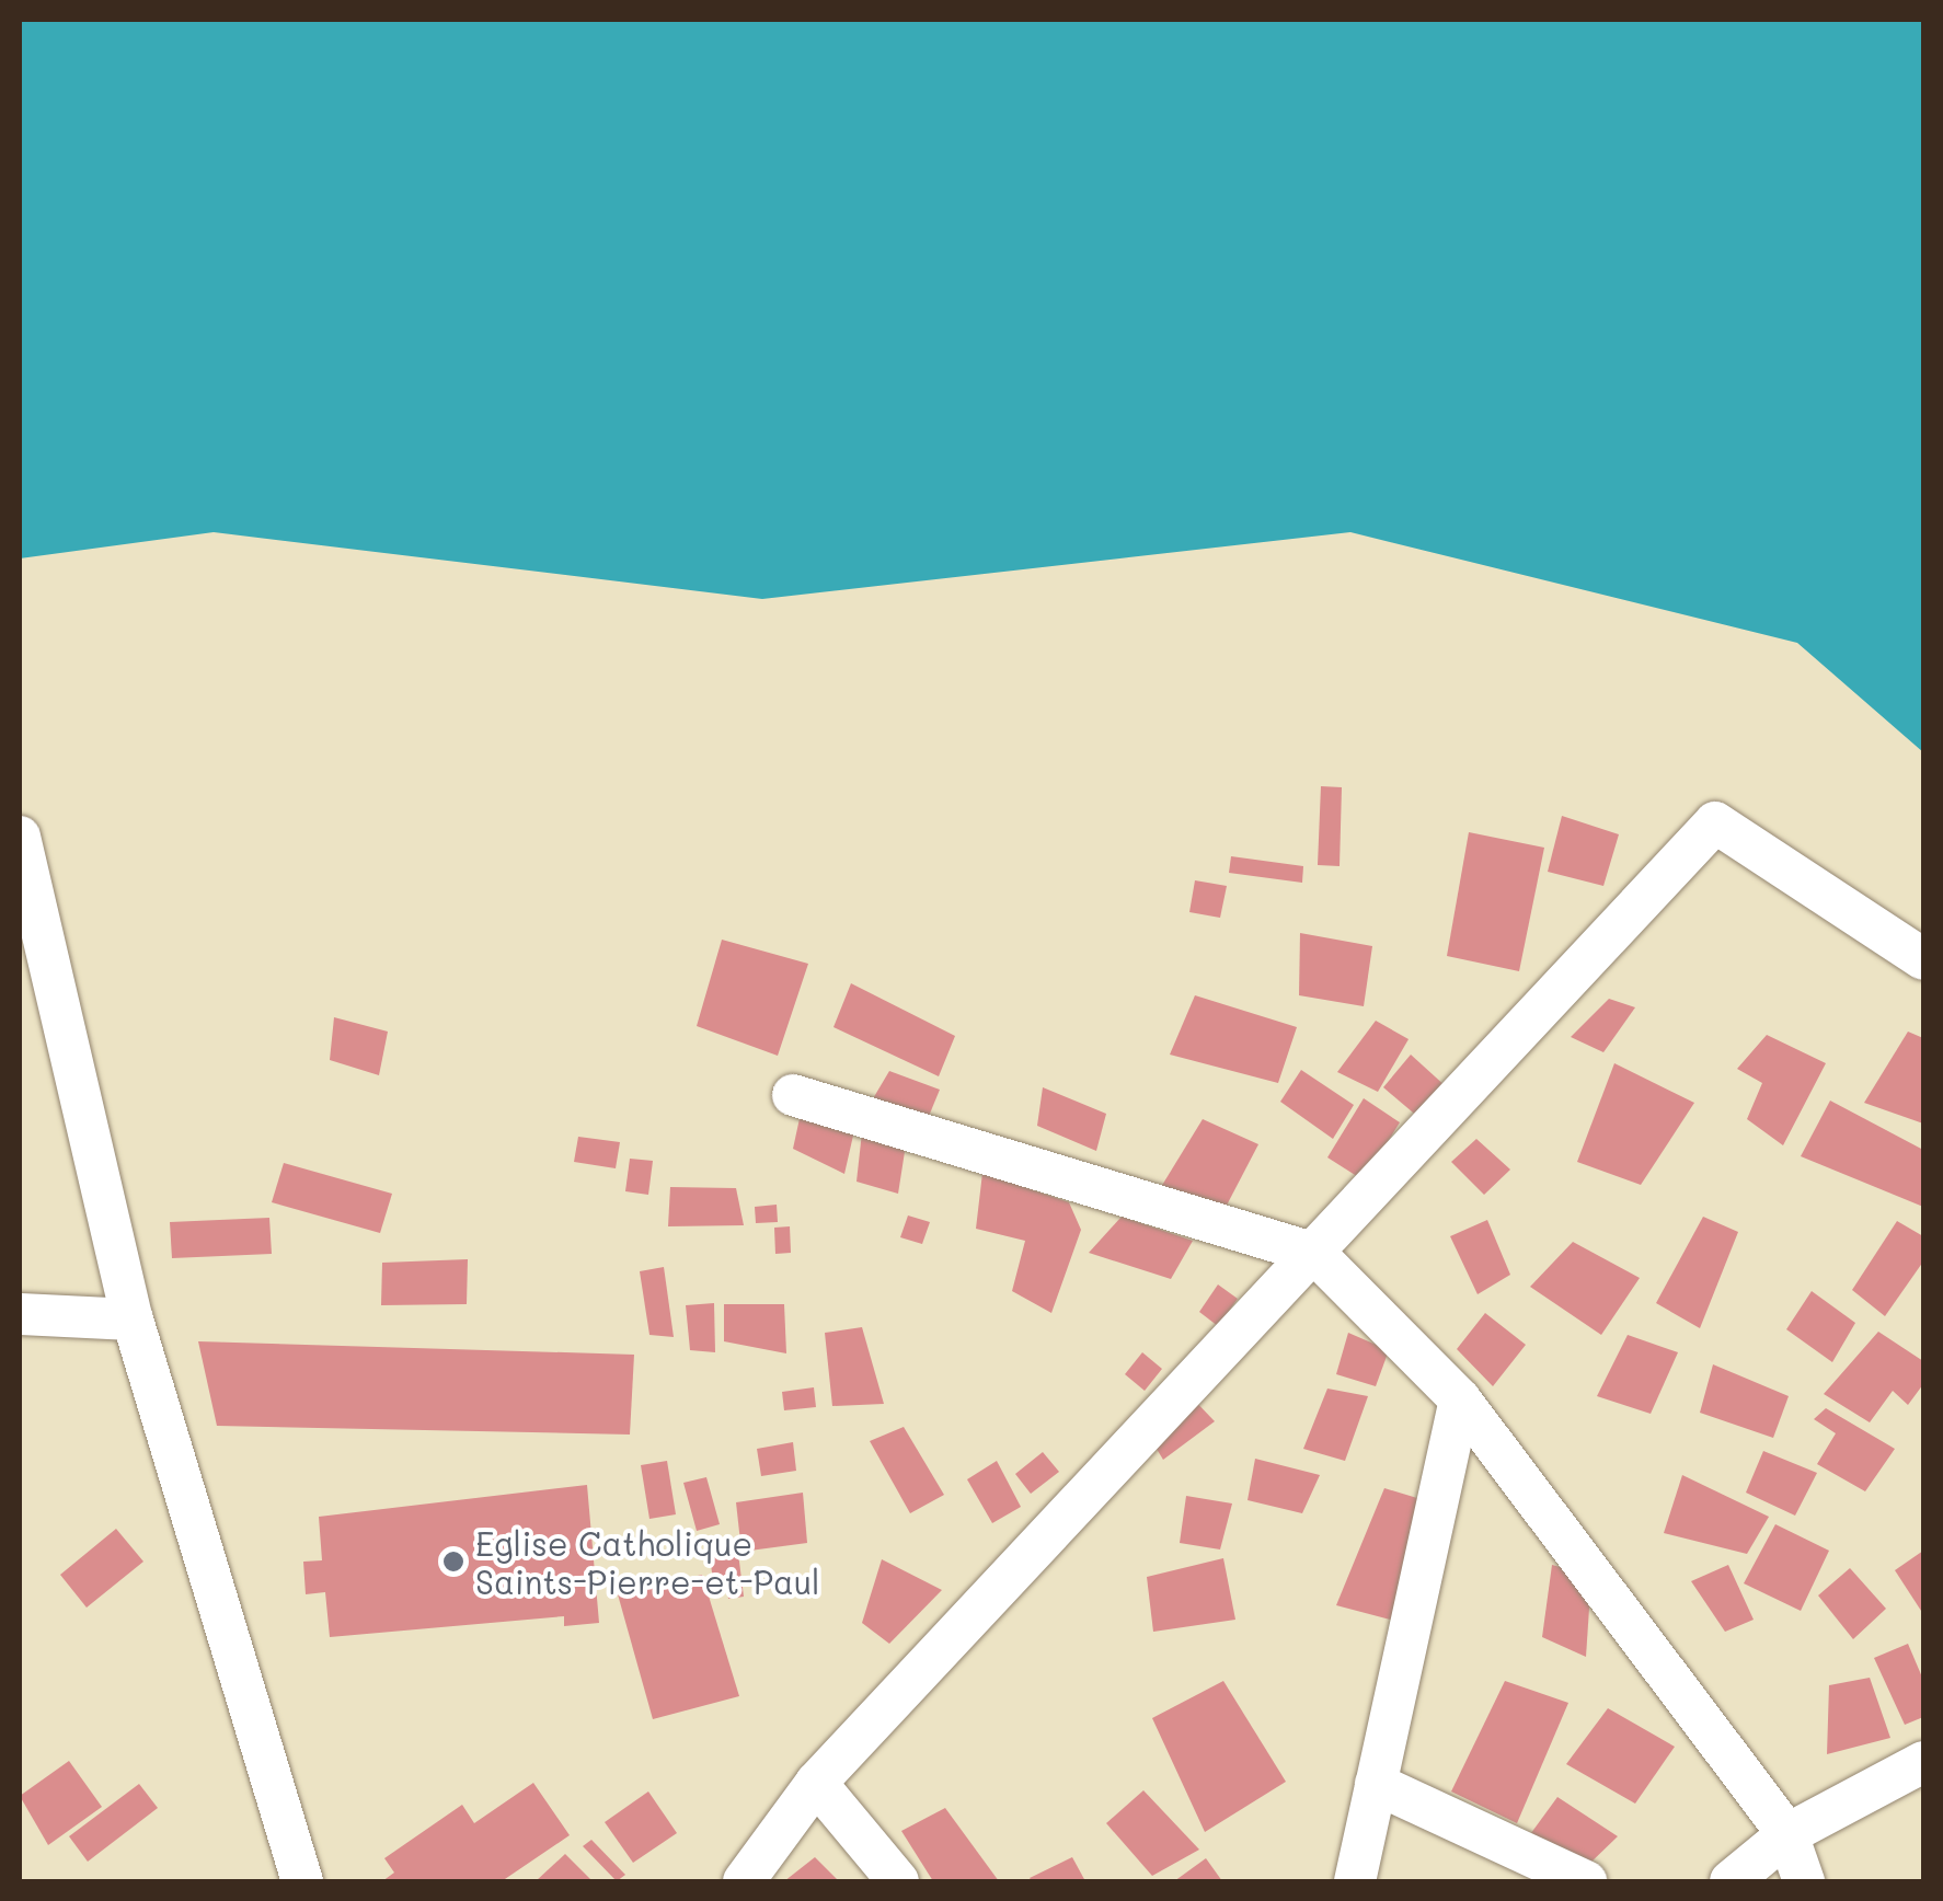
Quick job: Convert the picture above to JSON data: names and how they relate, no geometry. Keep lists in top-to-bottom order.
{
  "places": ["Eglise Catholique Saints-Pierre-et-Paul"]
}
